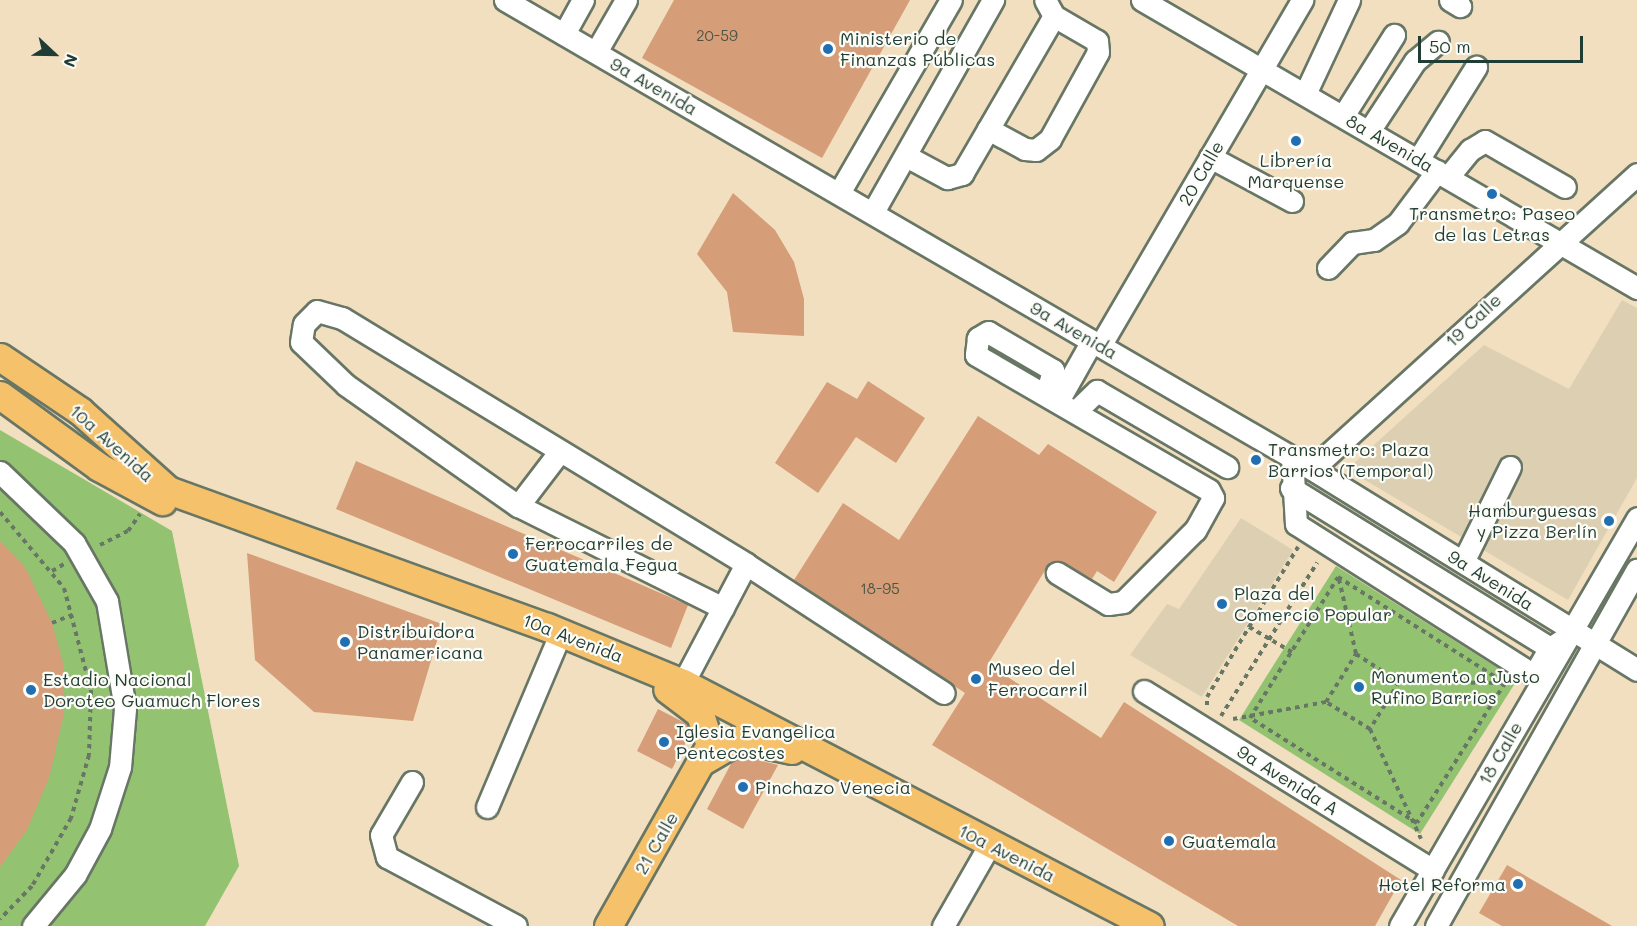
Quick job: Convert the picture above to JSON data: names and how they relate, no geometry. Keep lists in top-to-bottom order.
{
  "streets": {
    "main road": ["10a Avenida", "21 Calle"],
    "street": [
      "9a Avenida",
      "8a Avenida",
      "20 Calle",
      "19 Calle",
      "18 Calle",
      "9a Avenida A"
    ]
  },
  "crossings": [
    ["9a Avenida", "20 Calle"],
    ["9a Avenida", "19 Calle"],
    ["9a Avenida", "18 Calle"],
    ["8a Avenida", "20 Calle"],
    ["8a Avenida", "19 Calle"],
    ["10a Avenida", "21 Calle"],
    ["18 Calle", "9a Avenida A"]
  ],
  "places": [
    "Ministerio de Finanzas Públicas",
    "Librería Marquense",
    "Transmetro: Paseo de las Letras",
    "Transmetro: Plaza Barrios (Temporal)",
    "Hamburguesas y Pizza Berlín",
    "Ferrocarriles de Guatemala Fegua",
    "Plaza del Comercio Popular",
    "Distribuidora Panamericana",
    "Museo del Ferrocarril",
    "Monumento a Justo Rufino Barrios",
    "Estadio Nacional Doroteo Guamuch Flores",
    "Iglesia Evangelica Pentecostes",
    "Pinchazo Venecia",
    "Guatemala",
    "Hotel Reforma"
  ],
  "house_numbers": ["20-59", "18-95"],
  "scale_bar": "50 m",
  "north": "right"
}
